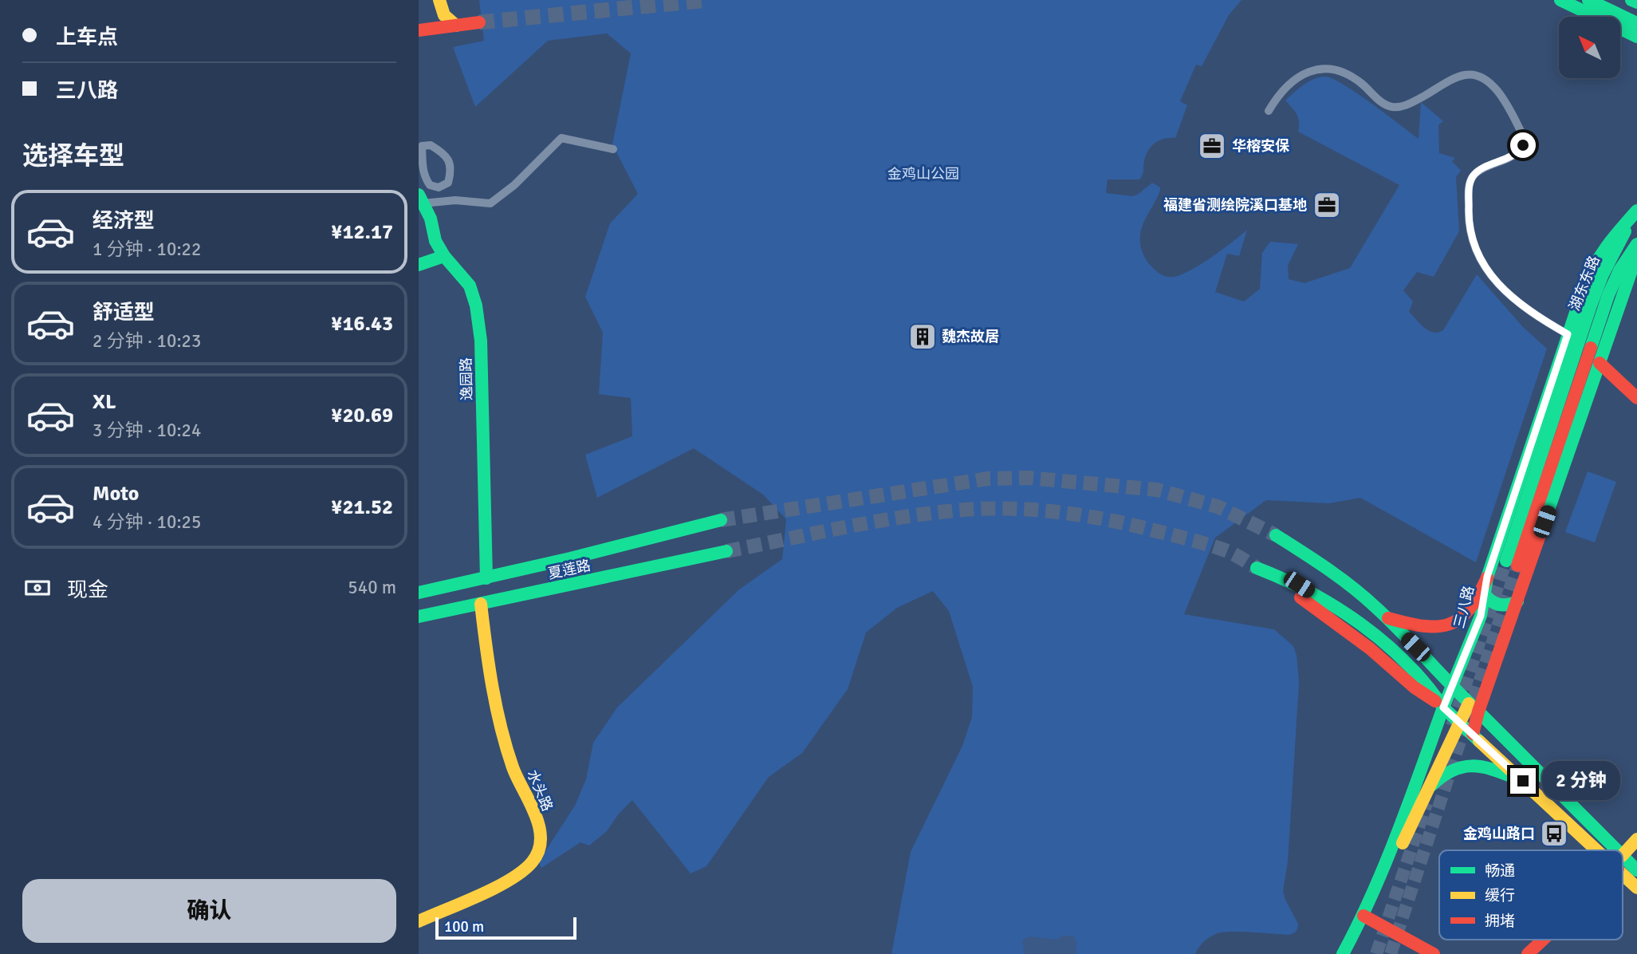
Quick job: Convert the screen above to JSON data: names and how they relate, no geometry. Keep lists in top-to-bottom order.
{
  "streets": {
    "main road": [
      "湖东东路",
      "逸园路",
      "夏莲路",
      "三八路",
      "水头路"
    ]
  },
  "crossings": [
    ["湖东东路", "三八路"],
    ["逸园路", "夏莲路"],
    ["夏莲路", "水头路"]
  ],
  "parks": ["金鸡山公园"],
  "places": {
    "office": ["华榕安保", "福建省测绘院溪口基地"],
    "building": ["魏杰故居"],
    "bus stop": ["金鸡山路口"]
  },
  "legend": ["畅通", "缓行", "拥堵"],
  "scale_bar": "100 m",
  "north": "top left",
  "page": {
    "banner": ["上车点", "三八路"],
    "heading": "选择车型",
    "list": [
      {
        "name": "经济型",
        "note": "1 分钟 · 10:22",
        "value": "¥12.17"
      },
      {
        "name": "舒适型",
        "note": "2 分钟 · 10:23",
        "value": "¥16.43"
      },
      {
        "name": "XL",
        "note": "3 分钟 · 10:24",
        "value": "¥20.69"
      },
      {
        "name": "Moto",
        "note": "4 分钟 · 10:25",
        "value": "¥21.52"
      }
    ],
    "pay": ["现金", "540 m"],
    "bubble": "2 分钟",
    "buttons": "确认",
    "scale": "100 m"
  }
}
